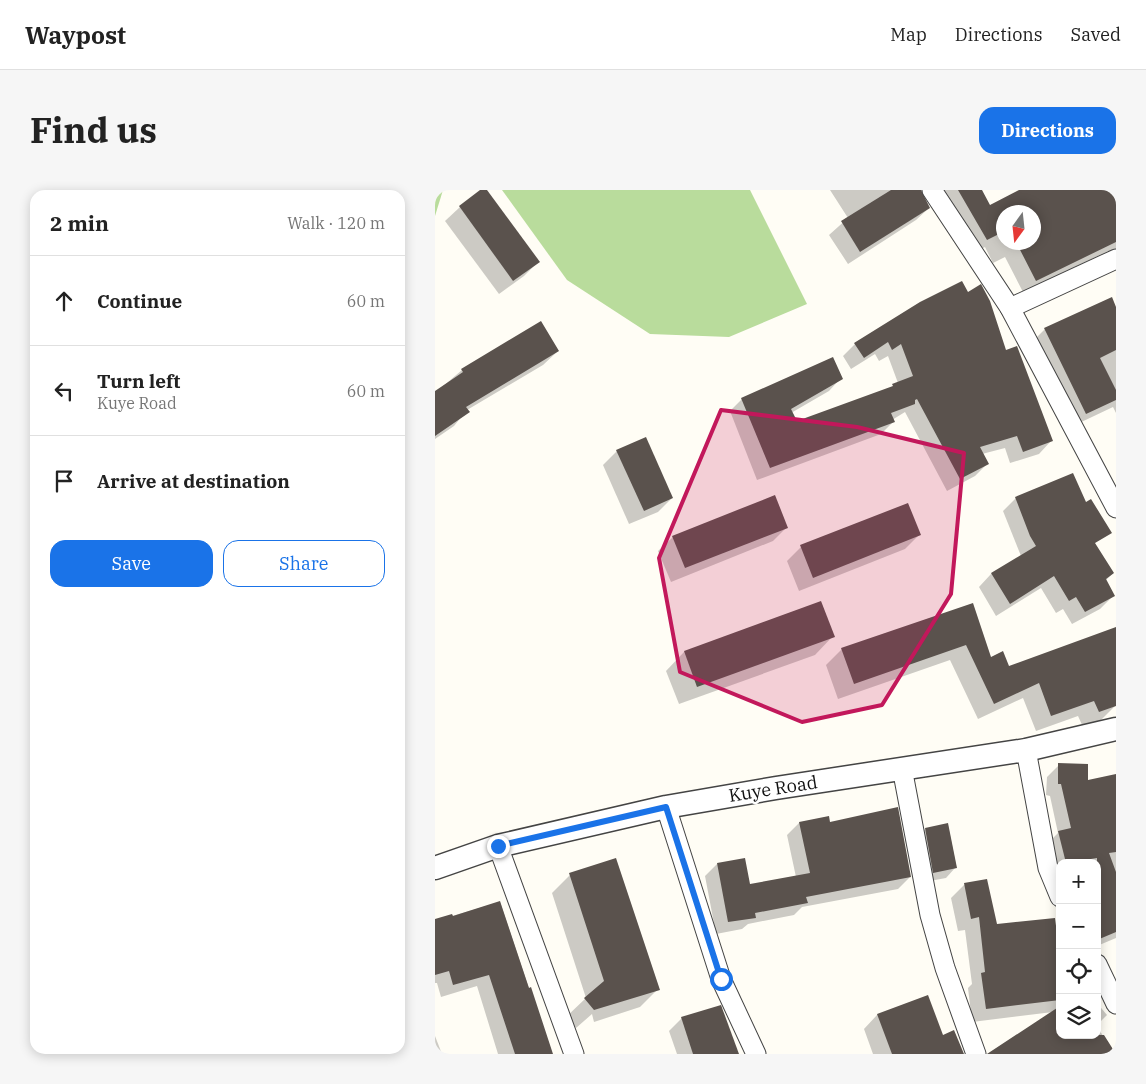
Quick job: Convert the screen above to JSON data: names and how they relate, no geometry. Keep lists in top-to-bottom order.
{
  "streets": {
    "street": ["Kuye Road"]
  },
  "north": "bottom",
  "page": {
    "header": "Waypost",
    "nav": ["Map", "Directions", "Saved"],
    "title": "Find us",
    "buttons": [
      "Directions",
      ["Save", "Share"]
    ],
    "heading": ["2 min", "Walk · 120 m"],
    "list": [
      ["Continue", "60 m"],
      ["Turn left", "Kuye Road", "60 m"],
      "Arrive at destination"
    ],
    "map_buttons": ["+", "−"]
  }
}
